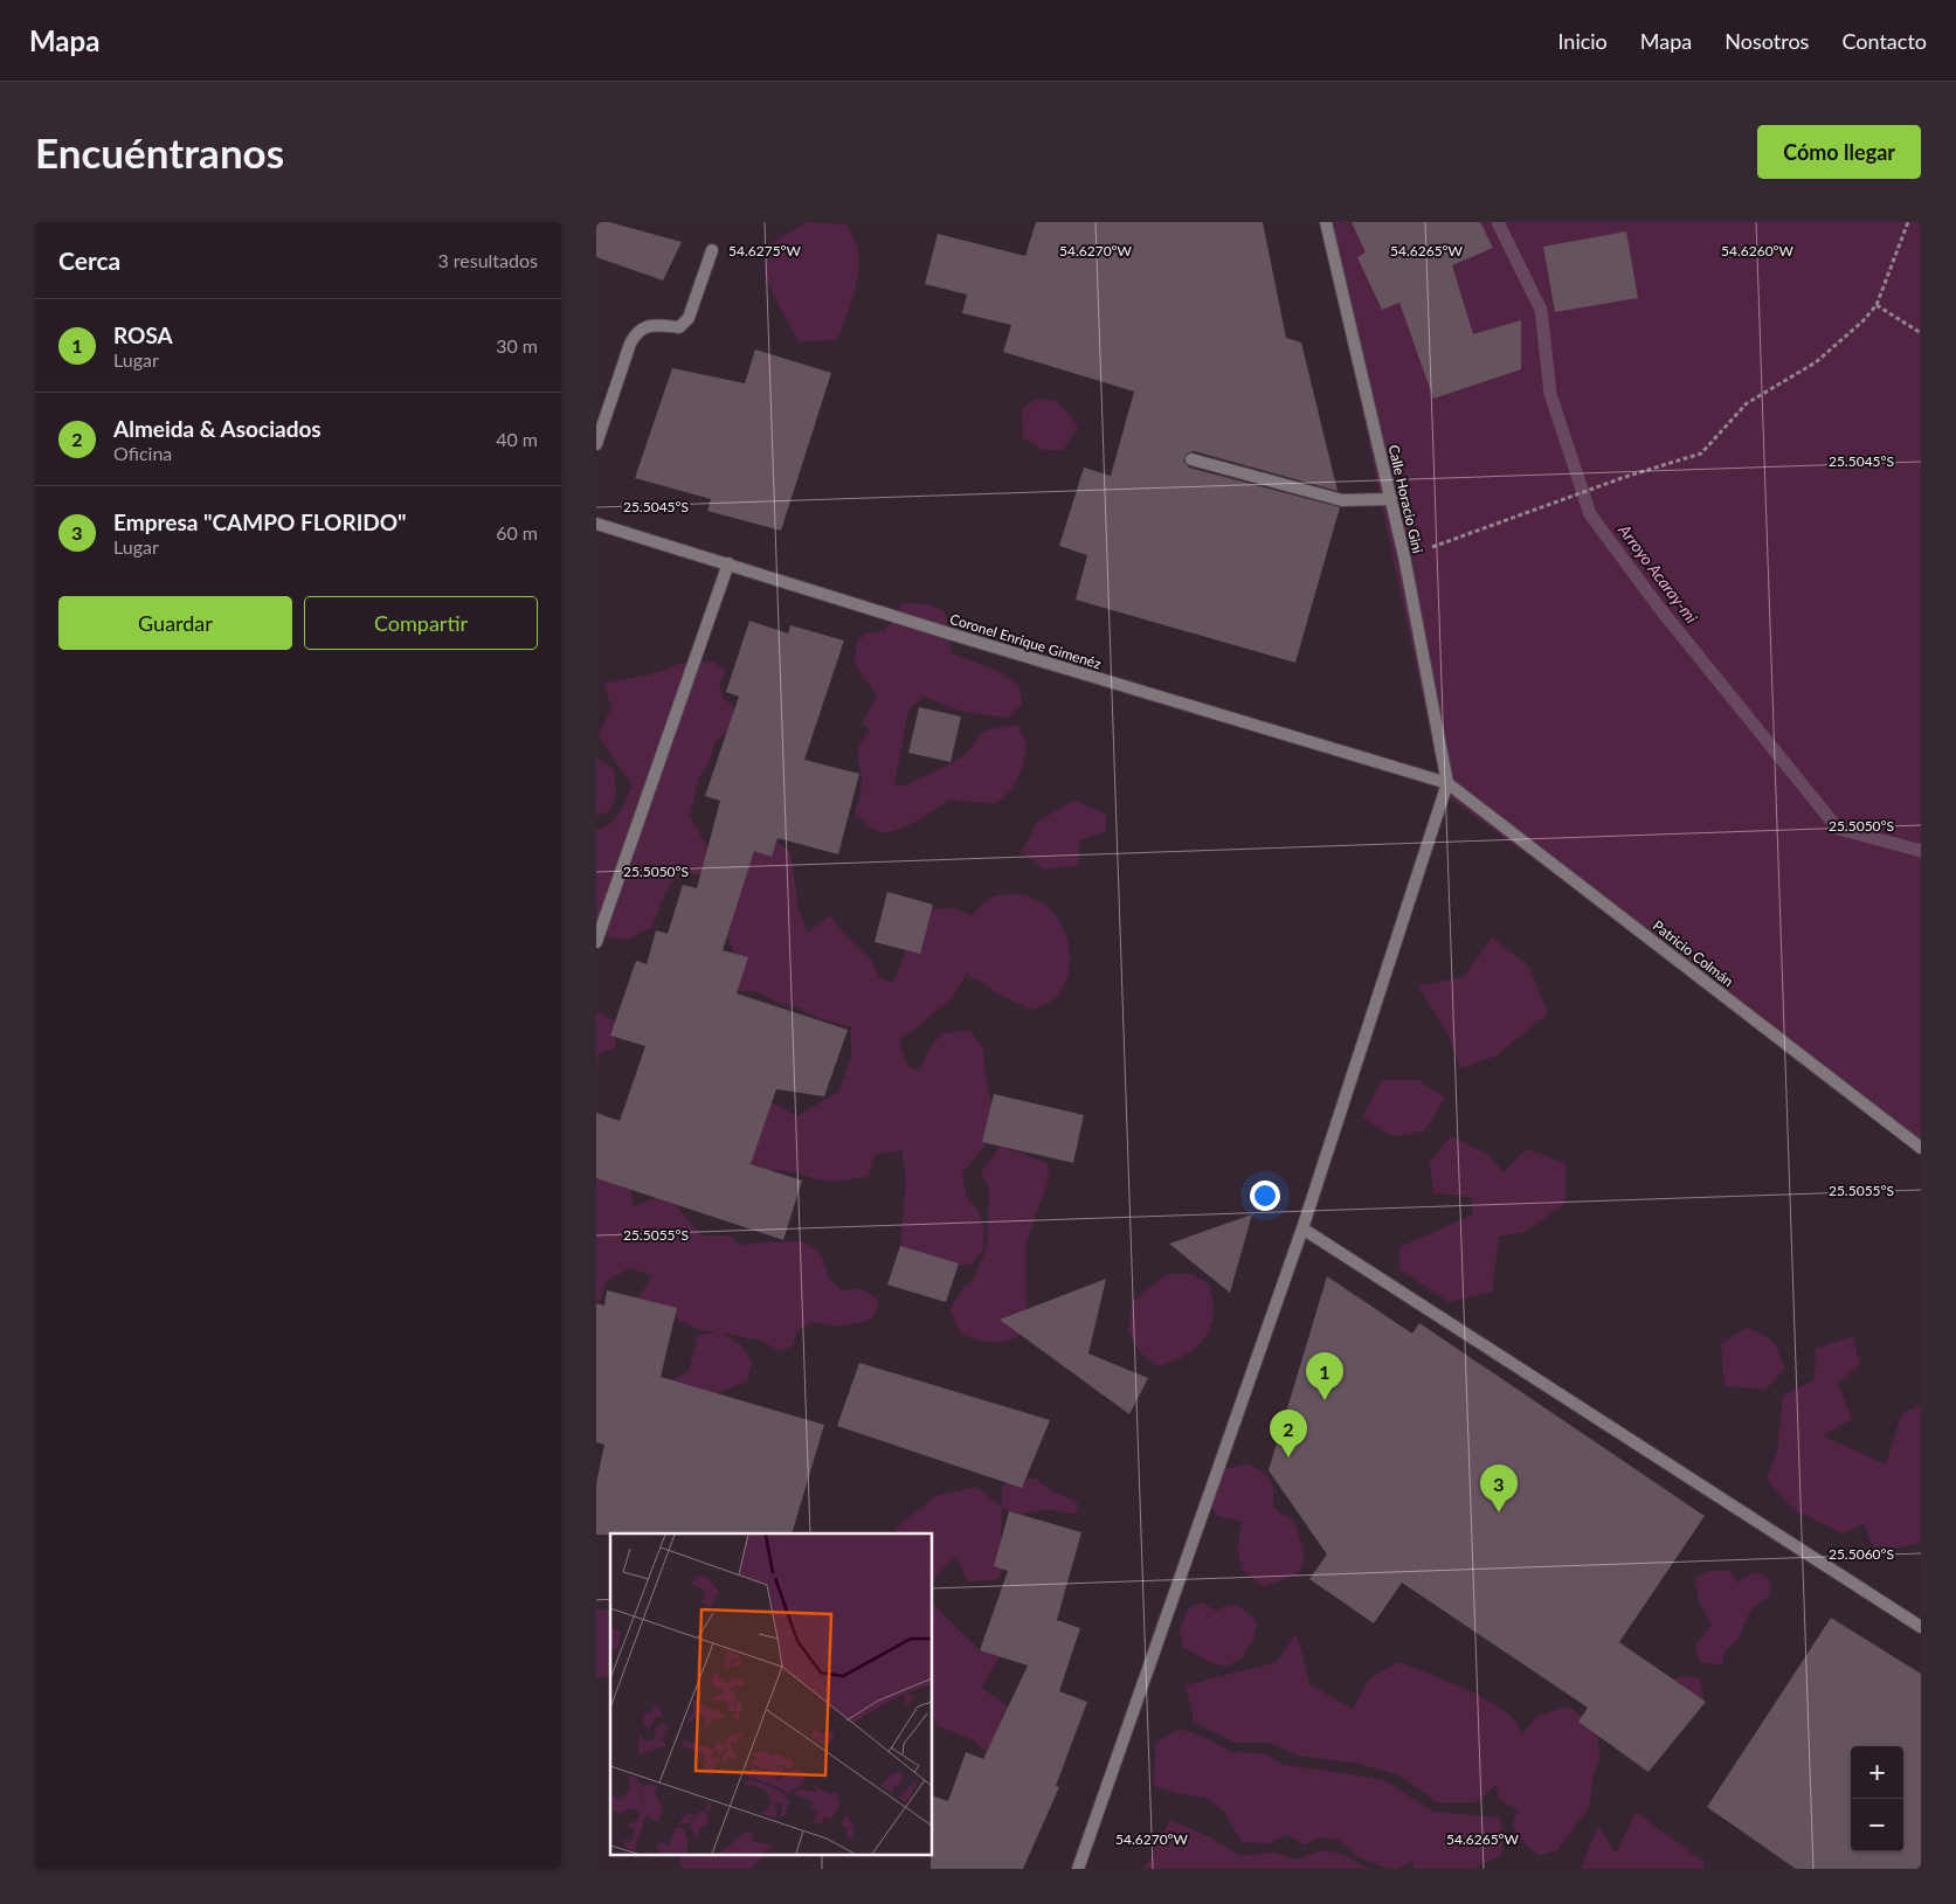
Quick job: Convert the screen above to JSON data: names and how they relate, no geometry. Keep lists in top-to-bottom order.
{
  "streets": {
    "street": ["Calle Horacio Gini", "Coronel Enrique Gimenéz", "Patricio Colmán"]
  },
  "crossings": [
    ["Calle Horacio Gini", "Coronel Enrique Gimenéz"],
    ["Calle Horacio Gini", "Patricio Colmán"],
    ["Coronel Enrique Gimenéz", "Patricio Colmán"]
  ],
  "water": ["Arroyo Acaray-mi"],
  "page": {
    "header": "Mapa",
    "nav": [
      "Inicio",
      "Mapa",
      "Nosotros",
      "Contacto"
    ],
    "buttons": [
      "Cómo llegar",
      ["Guardar", "Compartir"]
    ],
    "title": "Encuéntranos",
    "heading": ["Cerca", "3 resultados"],
    "list": [
      {
        "mark": "1",
        "name": "ROSA",
        "note": "Lugar",
        "value": "30 m"
      },
      {
        "mark": "2",
        "name": "Almeida & Asociados",
        "note": "Oficina",
        "value": "40 m"
      },
      {
        "mark": "3",
        "name": "Empresa \"CAMPO FLORIDO\"",
        "note": "Lugar",
        "value": "60 m"
      }
    ],
    "pins": ["1", "2", "3"],
    "map_buttons": ["+", "−"]
  },
  "coordinates": [
    "54.6275°W",
    "54.6270°W",
    "54.6265°W",
    "54.6260°W",
    "25.5045°S",
    "25.5050°S",
    "25.5055°S",
    "25.5060°S"
  ]
}
